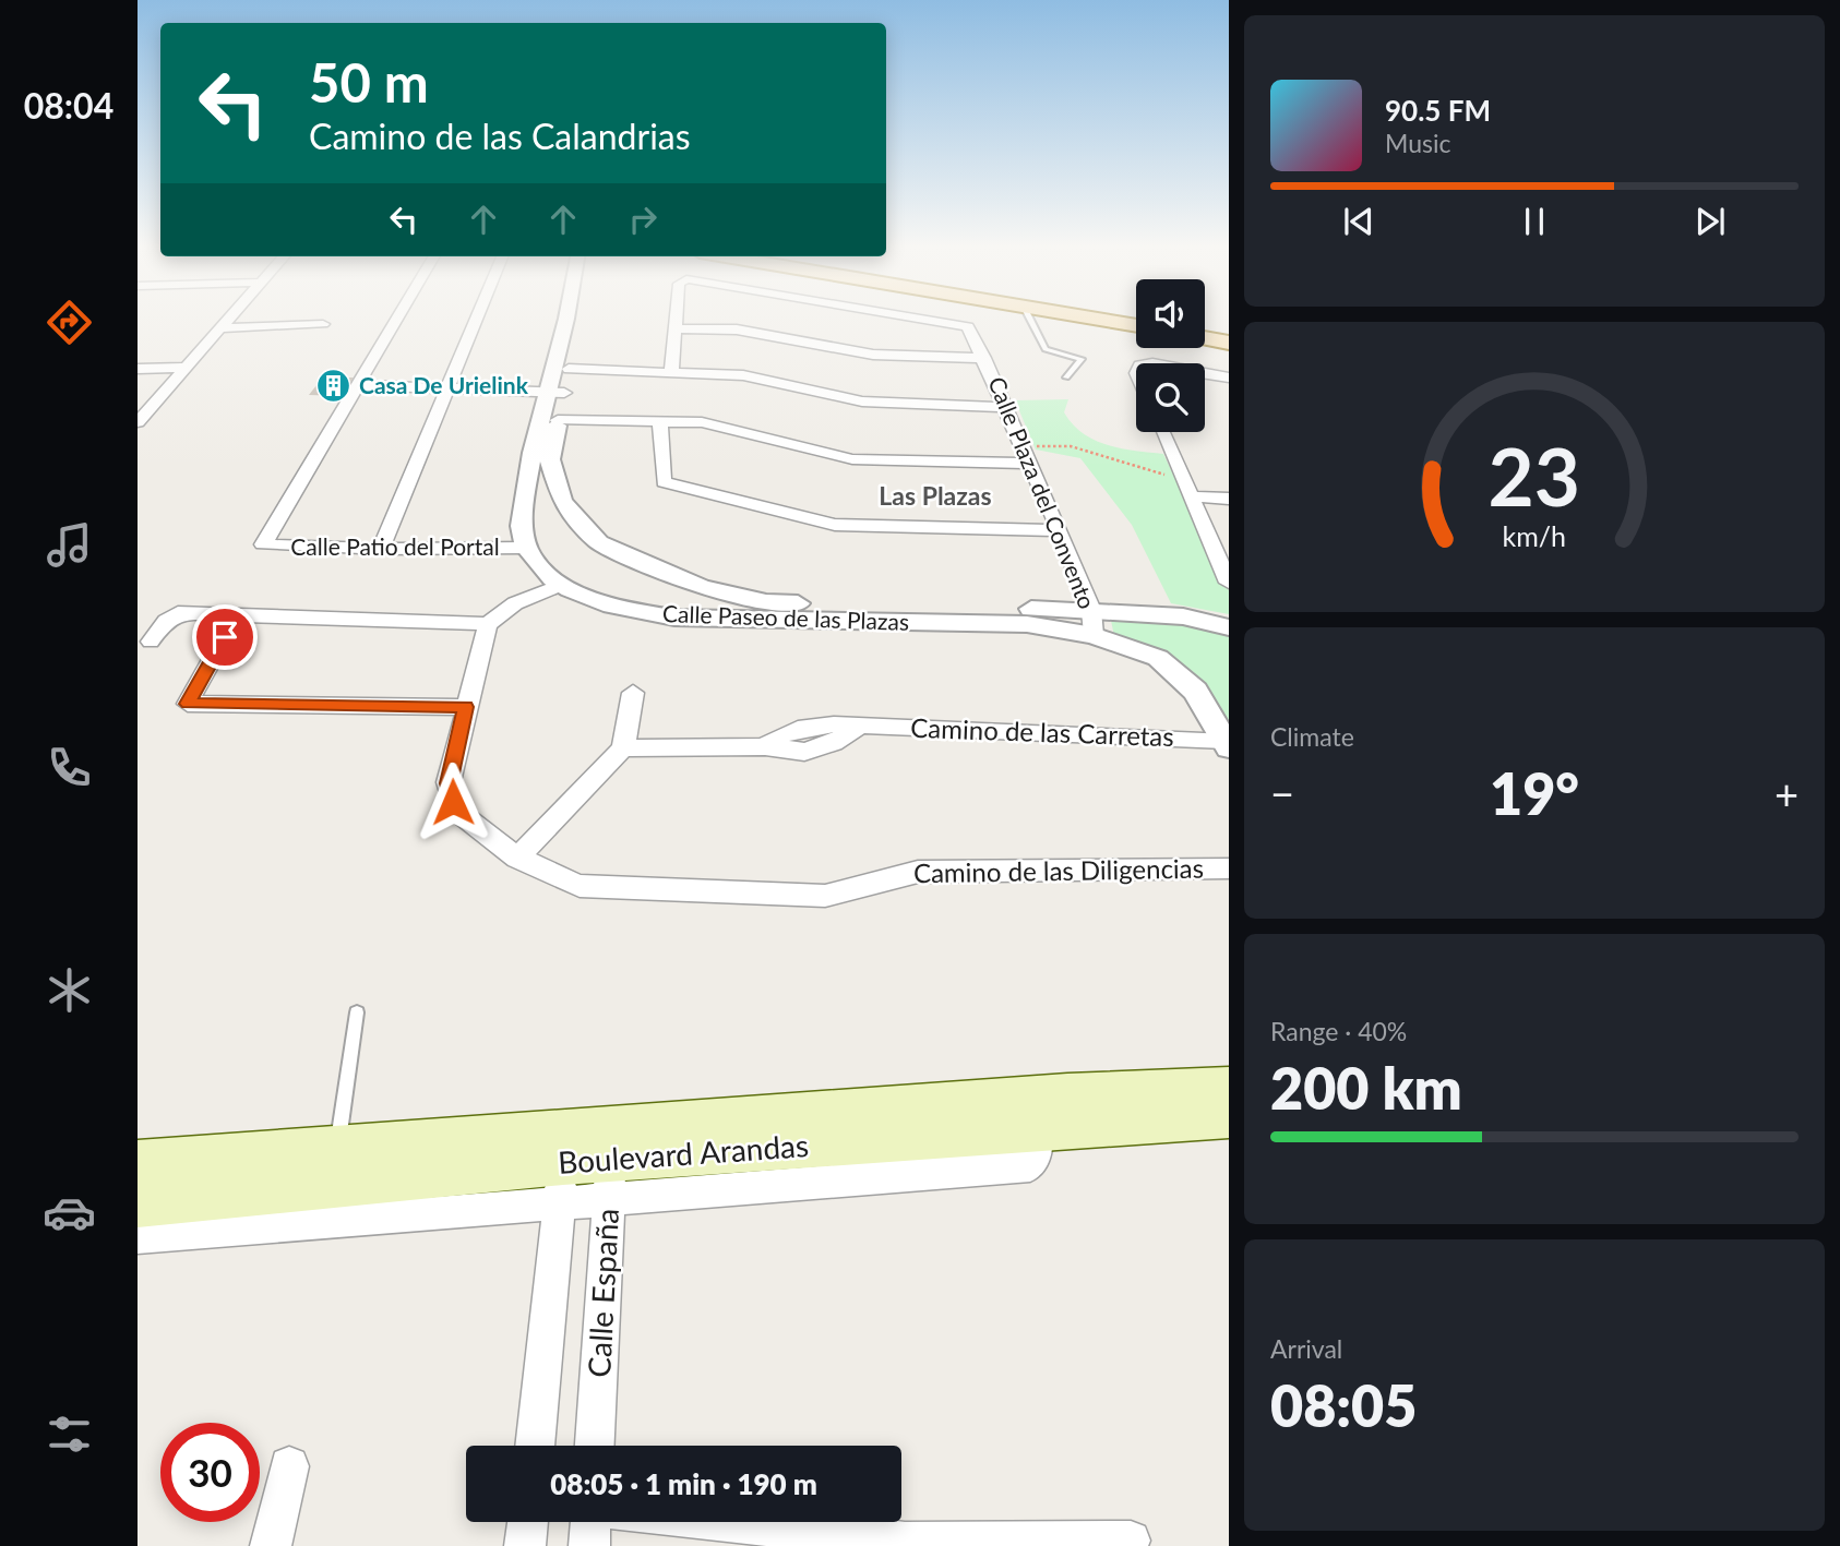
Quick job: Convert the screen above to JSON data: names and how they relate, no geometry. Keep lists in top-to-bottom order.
{
  "streets": {
    "main road": ["Boulevard Arandas"],
    "street": [
      "Calle Plaza del Convento",
      "Calle Patio del Portal",
      "Calle Paseo de las Plazas",
      "Camino de las Carretas",
      "Camino de las Diligencias",
      "Calle España"
    ]
  },
  "crossings": [
    ["Calle Plaza del Convento", "Calle Paseo de las Plazas"],
    ["Calle Patio del Portal", "Calle Paseo de las Plazas"],
    ["Calle Paseo de las Plazas", "Camino de las Carretas"],
    ["Boulevard Arandas", "Calle España"]
  ],
  "districts": ["Las Plazas"],
  "places": {
    "building": ["Casa De Urielink"]
  },
  "page": {
    "tabs": "08:04",
    "turn": ["50 m", "Camino de las Calandrias"],
    "song": ["90.5 FM", "Music"],
    "tile": [
      "Climate",
      ["Range · 40%", "200 km"],
      ["Arrival", "08:05"]
    ],
    "heat": ["−", "19°", "+"],
    "limit": "30",
    "trip": "08:05 · 1 min · 190 m",
    "gauge": ["23", "km/h"]
  }
}
